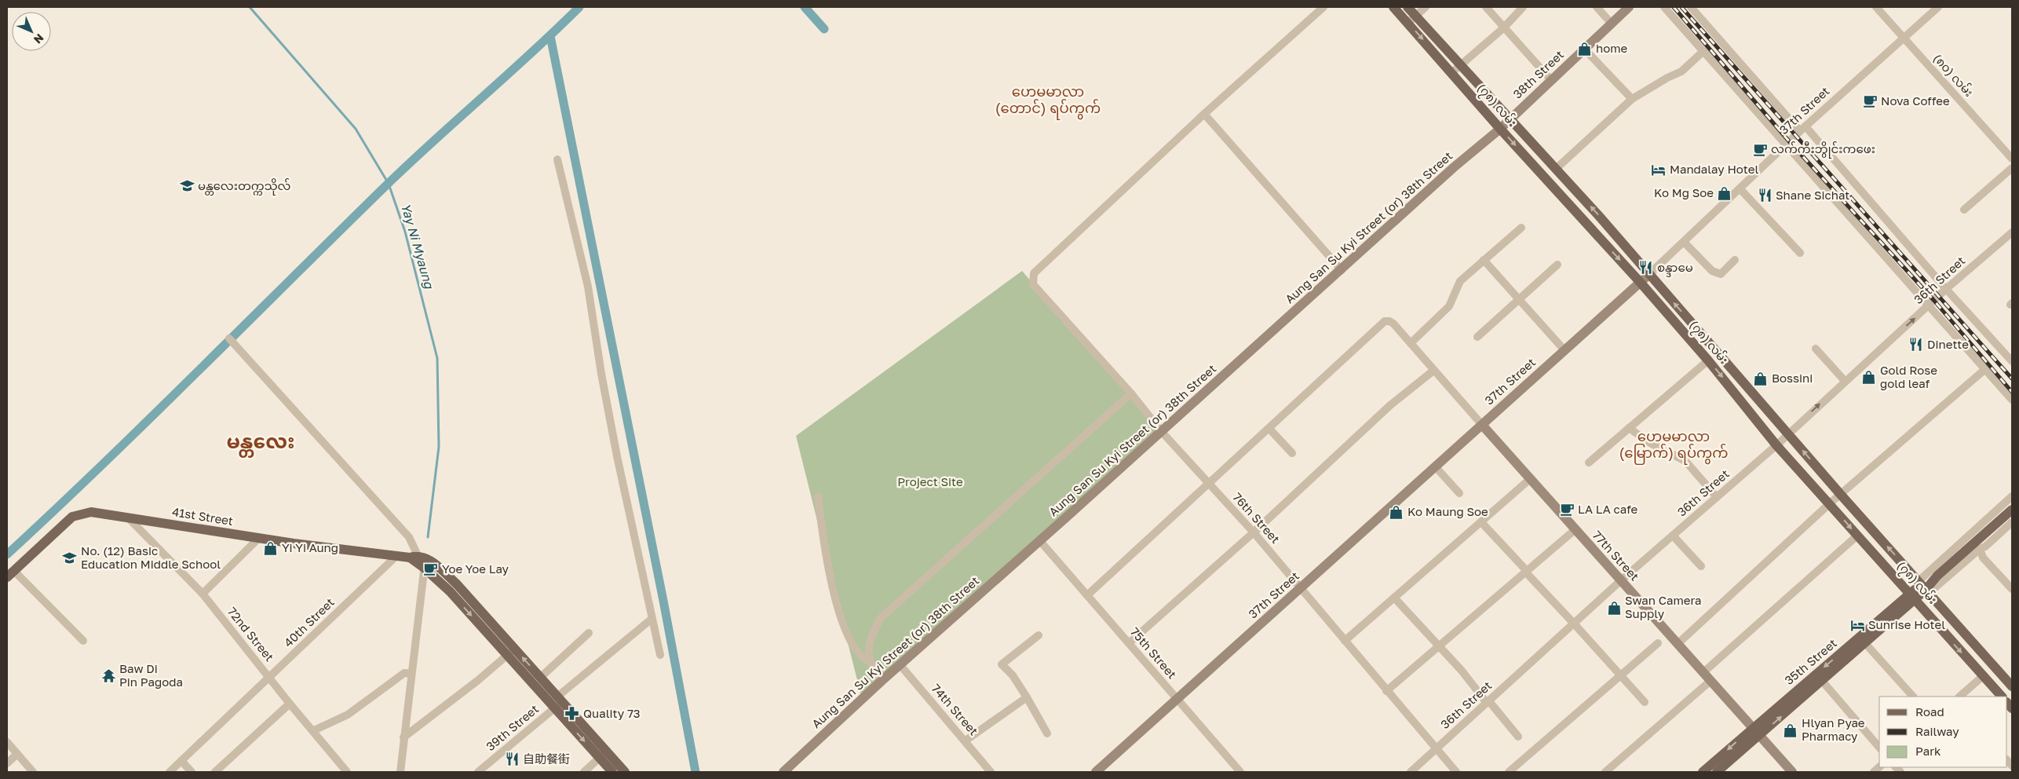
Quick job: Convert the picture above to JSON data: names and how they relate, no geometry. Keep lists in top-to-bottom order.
{
  "streets": {
    "main road": ["(၇၈) လမ်း", "41st Street", "35th Street"],
    "street": [
      "38th Street",
      "(၈၀) လမ်း",
      "37th Street",
      "Aung San Su Kyi Street (or) 38th Street",
      "36th Street",
      "76th Street",
      "77th Street",
      "40th Street",
      "72nd Street",
      "75th Street",
      "74th Street",
      "39th Street"
    ]
  },
  "crossings": [
    ["38th Street", "(၇၈) လမ်း"],
    ["38th Street", "Aung San Su Kyi Street (or) 38th Street"],
    ["(၈၀) လမ်း", "37th Street"],
    ["(၇၈) လမ်း", "37th Street"],
    ["(၇၈) လမ်း", "Aung San Su Kyi Street (or) 38th Street"],
    ["(၇၈) လမ်း", "36th Street"],
    ["(၇၈) လမ်း", "35th Street"],
    ["37th Street", "76th Street"],
    ["37th Street", "77th Street"],
    ["37th Street", "75th Street"],
    ["Aung San Su Kyi Street (or) 38th Street", "76th Street"],
    ["Aung San Su Kyi Street (or) 38th Street", "75th Street"],
    ["Aung San Su Kyi Street (or) 38th Street", "74th Street"],
    ["36th Street", "76th Street"],
    ["36th Street", "77th Street"],
    ["41st Street", "40th Street"],
    ["41st Street", "72nd Street"],
    ["77th Street", "35th Street"],
    ["40th Street", "72nd Street"]
  ],
  "districts": ["ဟေမမာလာ (တောင်) ရပ်ကွက်", "ဟေမမာလာ (မြောက်) ရပ်ကွက်", "မန္တလေး"],
  "water": ["Yay Ni Myaung"],
  "parks": ["Project Site"],
  "places": {
    "shop": [
      "home",
      "Ko Mg Soe",
      "Gold Rose gold leaf",
      "Bossini",
      "Ko Maung Soe",
      "Yi Yi Aung",
      "Swan Camera Supply",
      "Hlyan Pyae Pharmacy"
    ],
    "cafe": [
      "Nova Coffee",
      "လက်ကီးဘွိုင်းကဖေး",
      "LA LA cafe",
      "Yoe Yoe Lay"
    ],
    "hotel": ["Mandalay Hotel", "Sunrise Hotel"],
    "school or university": ["မန္တလေးတက္ကသိုလ်", "No. (12) Basic Education Middle School"],
    "restaurant": [
      "Shane Sichat",
      "စန္ဒာမေ",
      "Dinette",
      "自助餐街"
    ],
    "temple": ["Baw Di Pin Pagoda"],
    "pharmacy": ["Quality 73"]
  },
  "legend": ["Road", "Railway", "Park"],
  "north": "bottom right"
}
